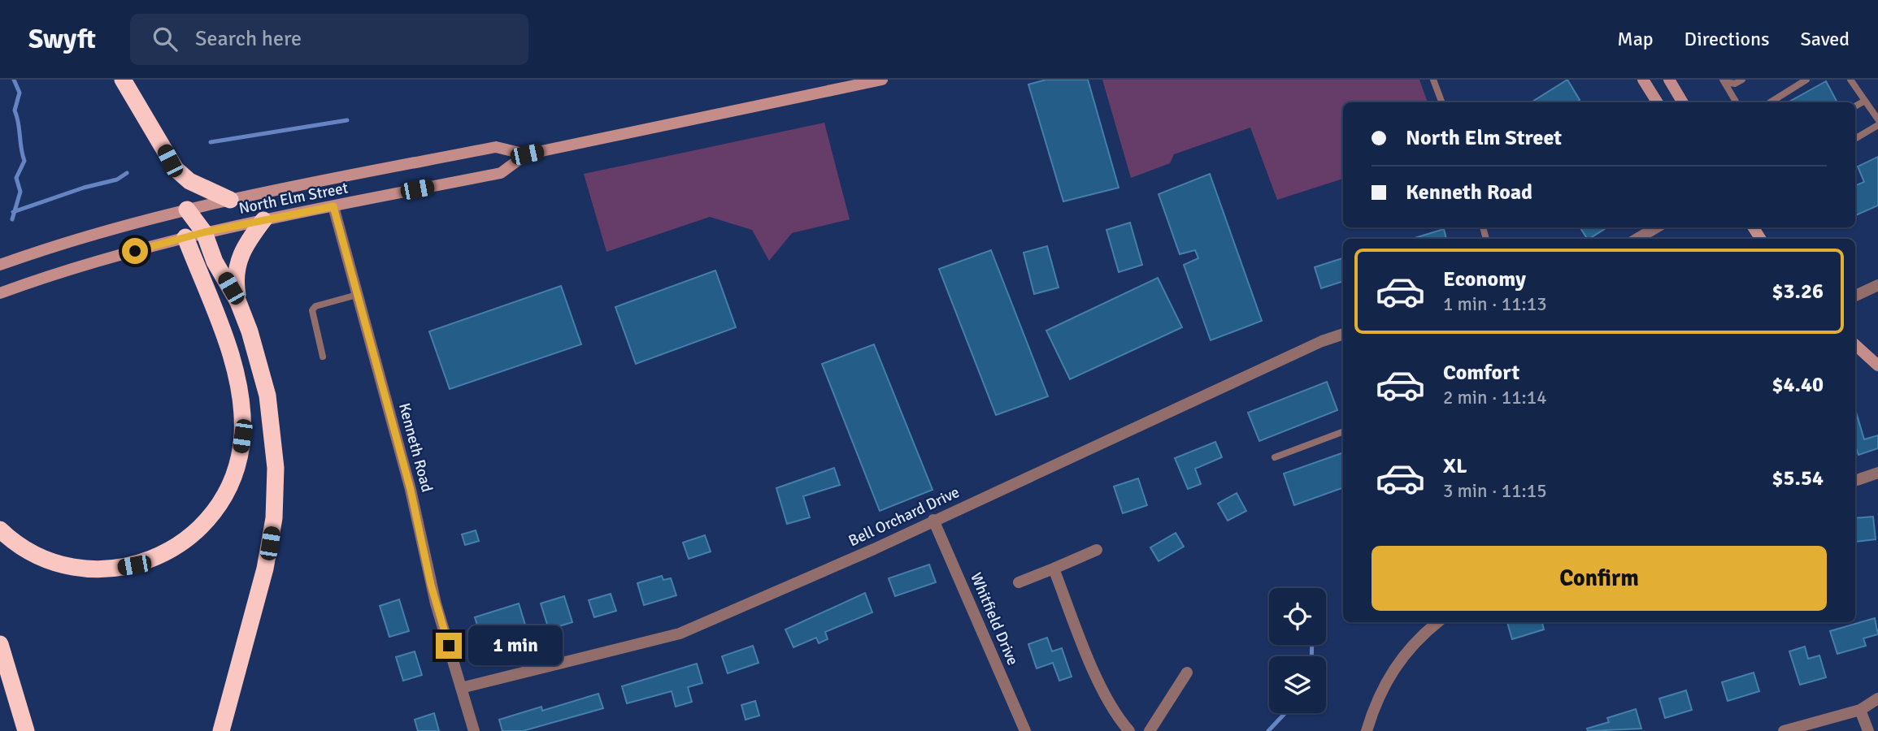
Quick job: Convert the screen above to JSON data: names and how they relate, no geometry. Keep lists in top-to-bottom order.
{
  "streets": {
    "main road": ["North Elm Street"],
    "street": ["Kenneth Road", "Bell Orchard Drive", "Whitfield Drive"]
  },
  "crossings": [
    ["North Elm Street", "Kenneth Road"],
    ["Kenneth Road", "Bell Orchard Drive"],
    ["Bell Orchard Drive", "Whitfield Drive"]
  ],
  "page": {
    "header": "Swyft",
    "search": "Search here",
    "nav": ["Map", "Directions", "Saved"],
    "banner": ["North Elm Street", "Kenneth Road"],
    "list": [
      {
        "name": "Economy",
        "note": "1 min · 11:13",
        "value": "$3.26"
      },
      {
        "name": "Comfort",
        "note": "2 min · 11:14",
        "value": "$4.40"
      },
      {
        "name": "XL",
        "note": "3 min · 11:15",
        "value": "$5.54"
      }
    ],
    "buttons": "Confirm",
    "bubble": "1 min"
  }
}
